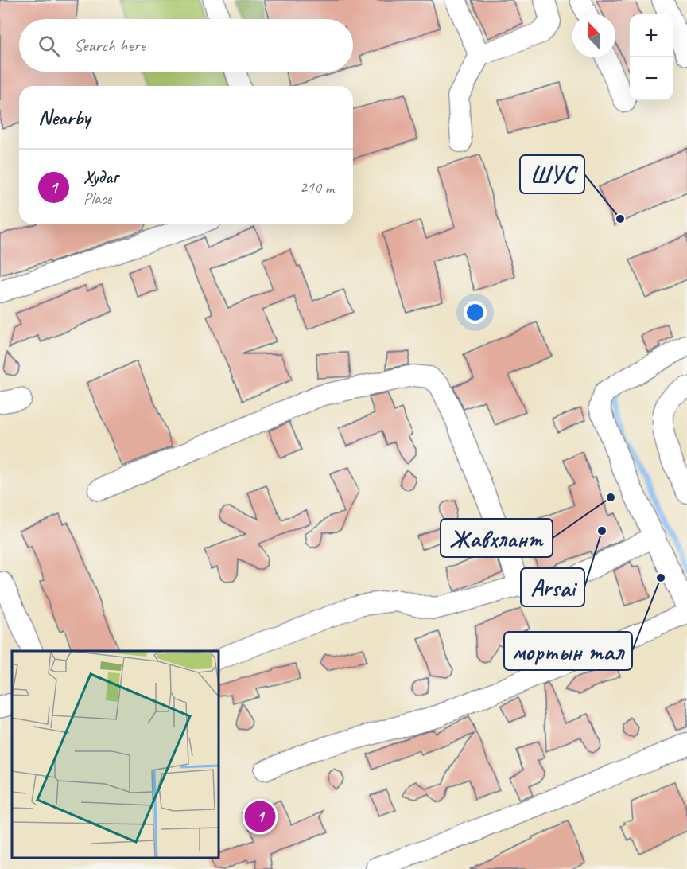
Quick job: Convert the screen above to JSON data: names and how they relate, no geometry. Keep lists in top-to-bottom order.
{
  "places": [
    "ШУС",
    "Жавхлант",
    "Arsai",
    "мортын тал"
  ],
  "north": "top left",
  "page": {
    "map_buttons": ["+", "−"],
    "search": "Search here",
    "heading": "Nearby",
    "list": [
      {
        "mark": "1",
        "name": "Худаг",
        "note": "Place",
        "value": "210 m"
      }
    ],
    "pins": "1"
  }
}
